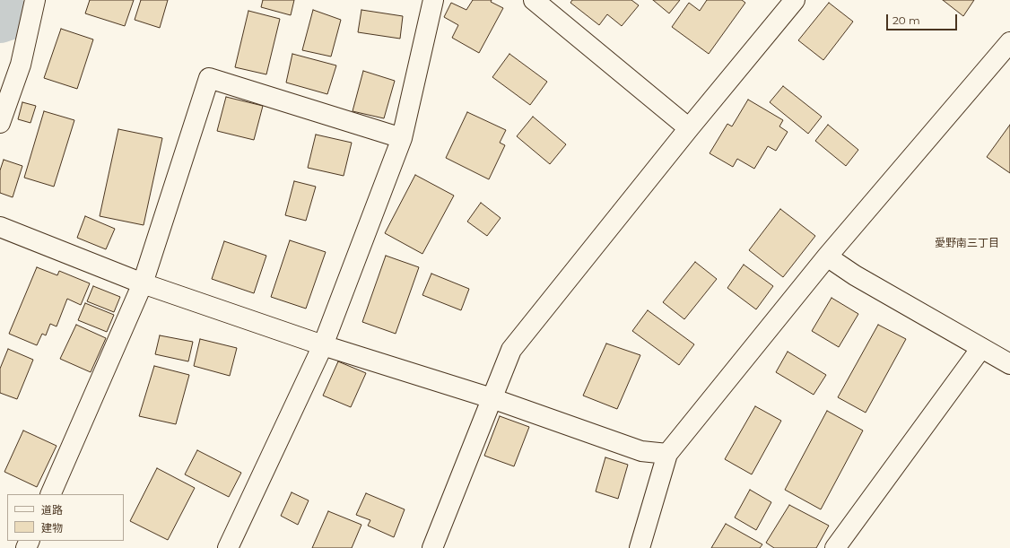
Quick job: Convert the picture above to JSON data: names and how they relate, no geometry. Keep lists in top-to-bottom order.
{
  "districts": ["愛野南三丁目"],
  "legend": ["道路", "建物"],
  "scale_bar": "20 m"
}
